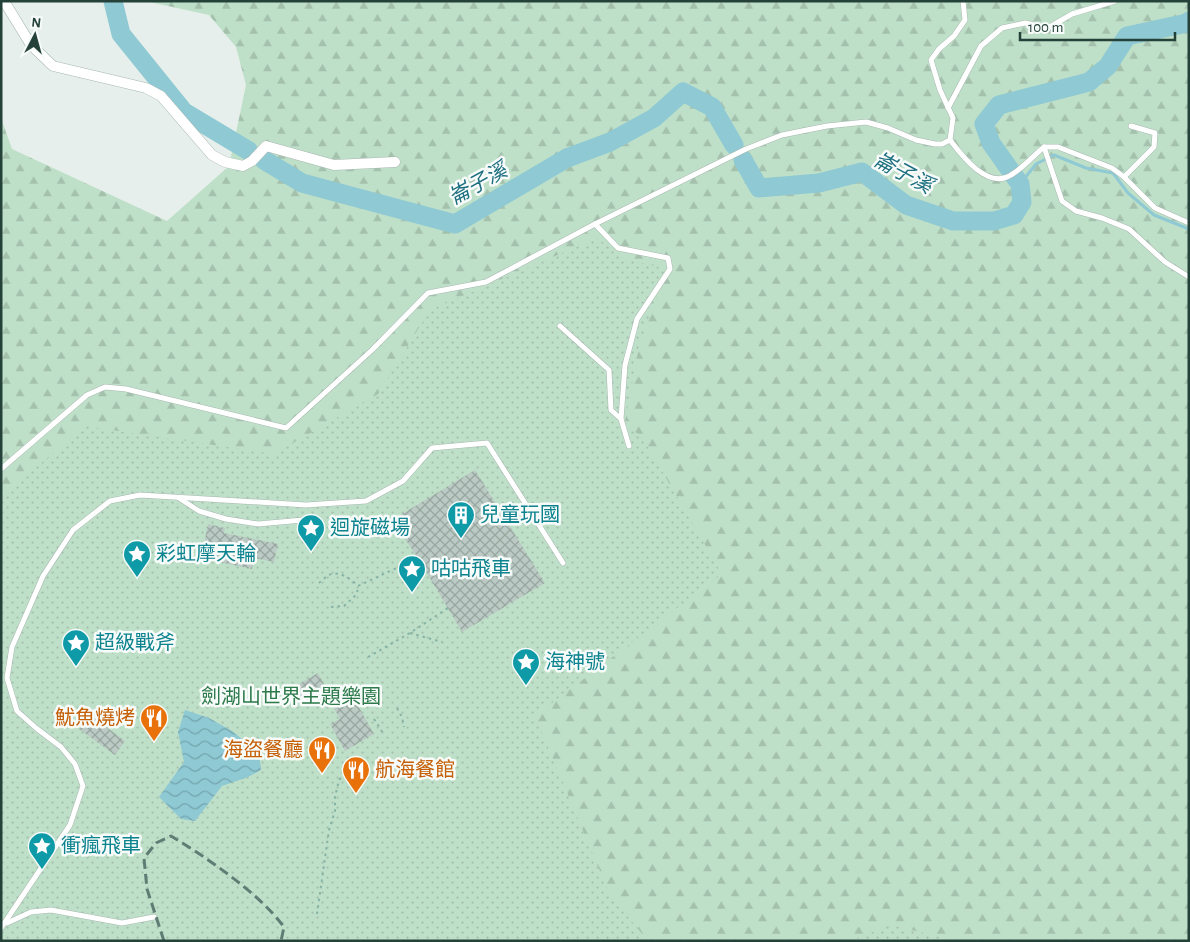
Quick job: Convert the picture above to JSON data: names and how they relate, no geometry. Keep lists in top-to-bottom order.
{
  "water": ["崙子溪"],
  "parks": ["劍湖山世界主題樂園"],
  "places": {
    "building": ["兒童玩國"],
    "place": [
      "迴旋磁場",
      "彩虹摩天輪",
      "咕咕飛車",
      "超級戰斧",
      "海神號",
      "衝瘋飛車"
    ],
    "restaurant": ["魷魚燒烤", "海盜餐廳", "航海餐館"]
  },
  "scale_bar": "100 m",
  "north": "top"
}
